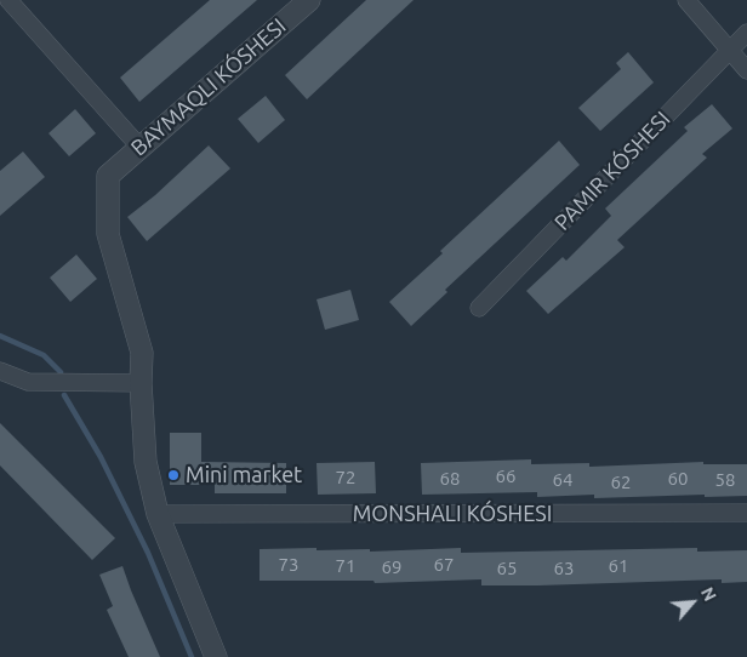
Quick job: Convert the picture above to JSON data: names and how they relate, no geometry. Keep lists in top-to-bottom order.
{
  "streets": {
    "street": ["PAMIR KÓSHESI"]
  },
  "places": ["Mini market"],
  "house_numbers": [
    "66",
    "72",
    "68",
    "60",
    "64",
    "58",
    "62",
    "73",
    "67",
    "71",
    "61",
    "69",
    "65",
    "63"
  ],
  "north": "top right"
}
